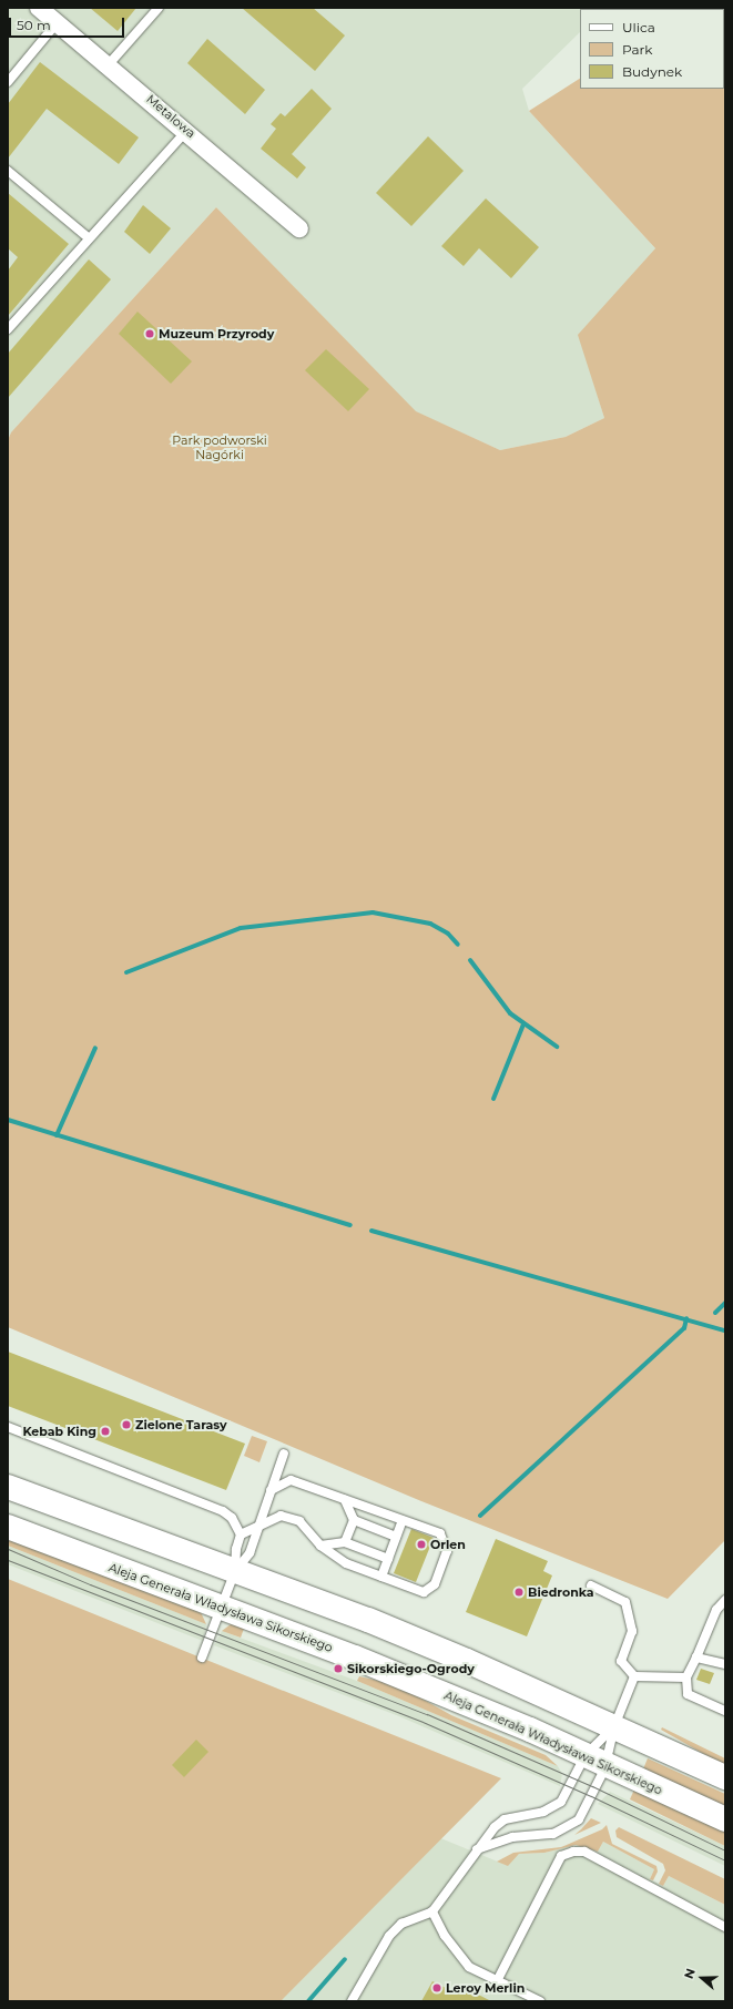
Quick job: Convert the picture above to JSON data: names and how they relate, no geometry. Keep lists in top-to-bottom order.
{
  "streets": {
    "main road": ["Aleja Generała Władysława Sikorskiego"],
    "street": ["Metalowa"]
  },
  "parks": ["Park podworski Nagórki"],
  "places": [
    "Muzeum Przyrody",
    "Zielone Tarasy",
    "Kebab King",
    "Orlen",
    "Biedronka",
    "Sikorskiego-Ogrody",
    "Leroy Merlin"
  ],
  "legend": ["Ulica", "Park", "Budynek"],
  "scale_bar": "50 m",
  "north": "left"
}
